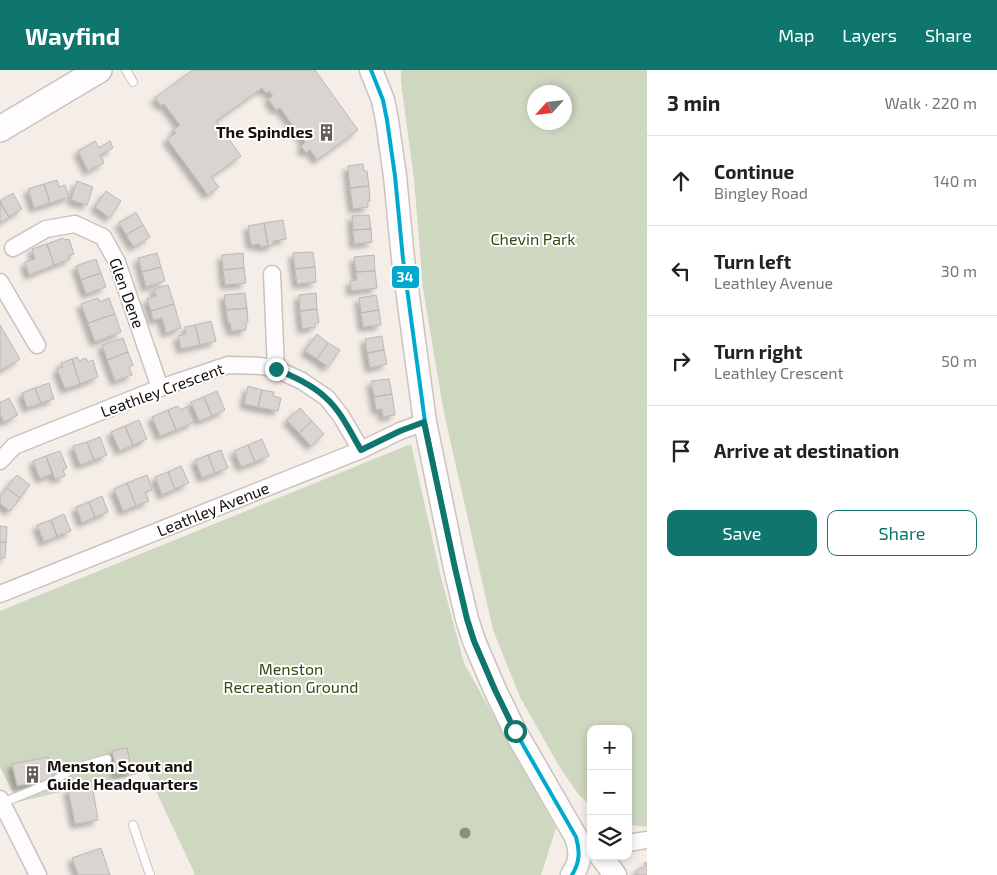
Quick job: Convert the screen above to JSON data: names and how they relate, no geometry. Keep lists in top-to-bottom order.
{
  "streets": {
    "street": ["Glen Dene", "Leathley Crescent", "Leathley Avenue"]
  },
  "crossings": [
    ["Glen Dene", "Leathley Crescent"],
    ["Leathley Crescent", "Leathley Avenue"]
  ],
  "parks": ["Chevin Park", "Menston Recreation Ground"],
  "places": {
    "building": ["The Spindles", "Menston Scout and Guide Headquarters"]
  },
  "lines": ["transit line 34"],
  "north": "bottom left",
  "page": {
    "header": "Wayfind",
    "nav": ["Map", "Layers", "Share"],
    "heading": ["3 min", "Walk · 220 m"],
    "list": [
      ["Continue", "Bingley Road", "140 m"],
      ["Turn left", "Leathley Avenue", "30 m"],
      ["Turn right", "Leathley Crescent", "50 m"],
      "Arrive at destination"
    ],
    "buttons": ["Save", "Share"],
    "map_buttons": ["+", "−"]
  }
}
